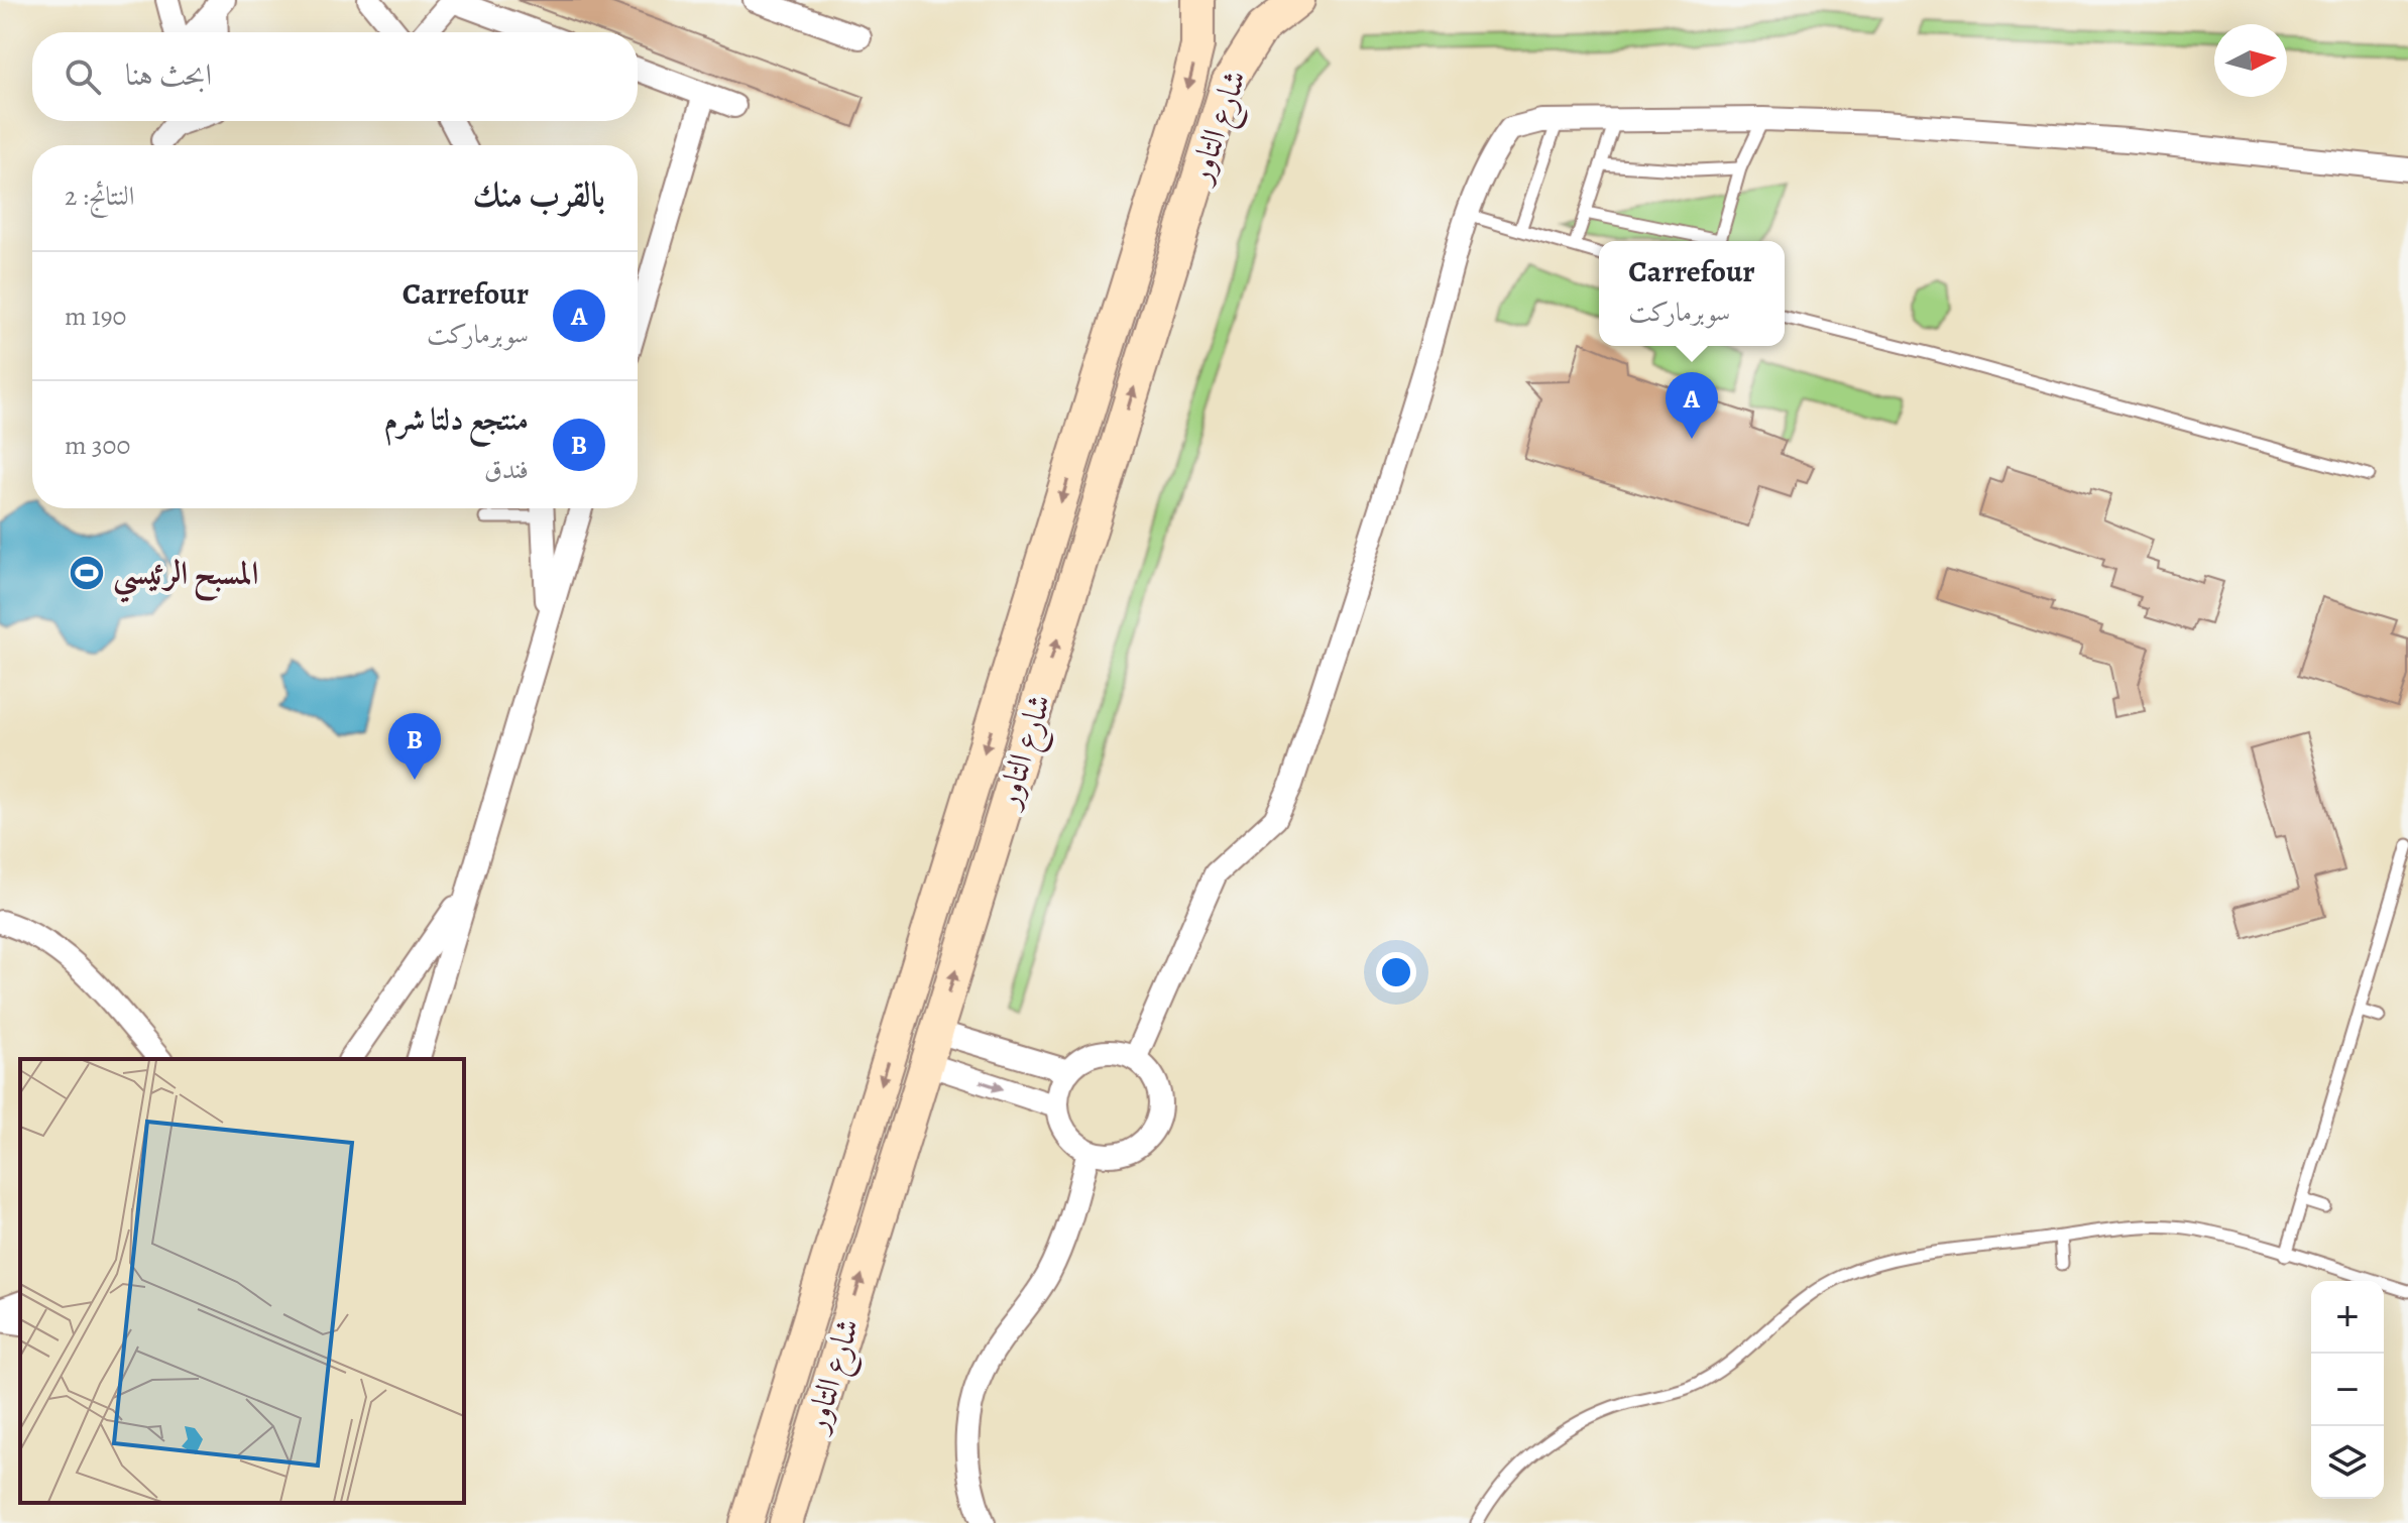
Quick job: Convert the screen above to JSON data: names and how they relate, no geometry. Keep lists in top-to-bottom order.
{
  "streets": {
    "main road": ["شارع التاور"]
  },
  "places": {
    "sports": ["المسبح الرئيسي"]
  },
  "north": "right",
  "page": {
    "search": "ابحث هنا",
    "heading": ["بالقرب منك", "النتائج: 2"],
    "popup": ["Carrefour", "سوبرماركت"],
    "list": [
      {
        "mark": "A",
        "name": "Carrefour",
        "note": "سوبرماركت",
        "value": "190 m"
      },
      {
        "mark": "B",
        "name": "منتجع دلتا شرم",
        "note": "فندق",
        "value": "300 m"
      }
    ],
    "pins": ["A", "B"],
    "map_buttons": ["+", "−"]
  }
}
